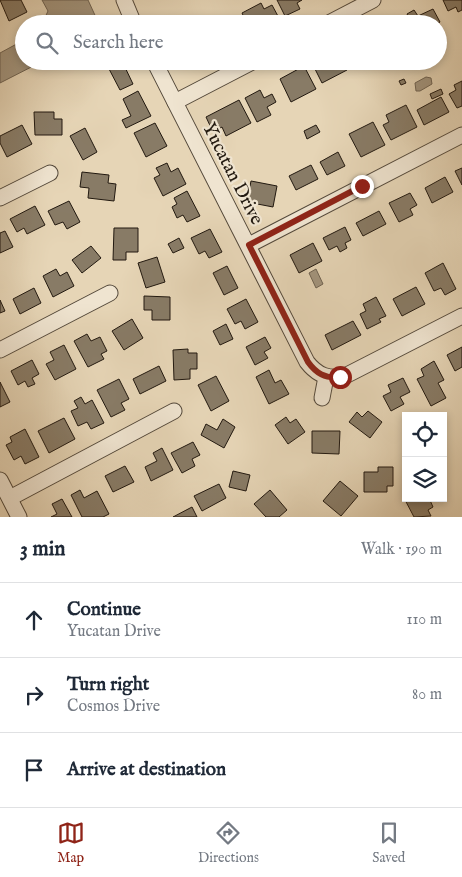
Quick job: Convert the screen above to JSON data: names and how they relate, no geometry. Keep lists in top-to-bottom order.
{
  "streets": {
    "street": ["Yucatan Drive"]
  },
  "page": {
    "search": "Search here",
    "heading": ["3 min", "Walk · 190 m"],
    "list": [
      ["Continue", "Yucatan Drive", "110 m"],
      ["Turn right", "Cosmos Drive", "80 m"],
      "Arrive at destination"
    ],
    "nav": ["Map", "Directions", "Saved"]
  }
}
